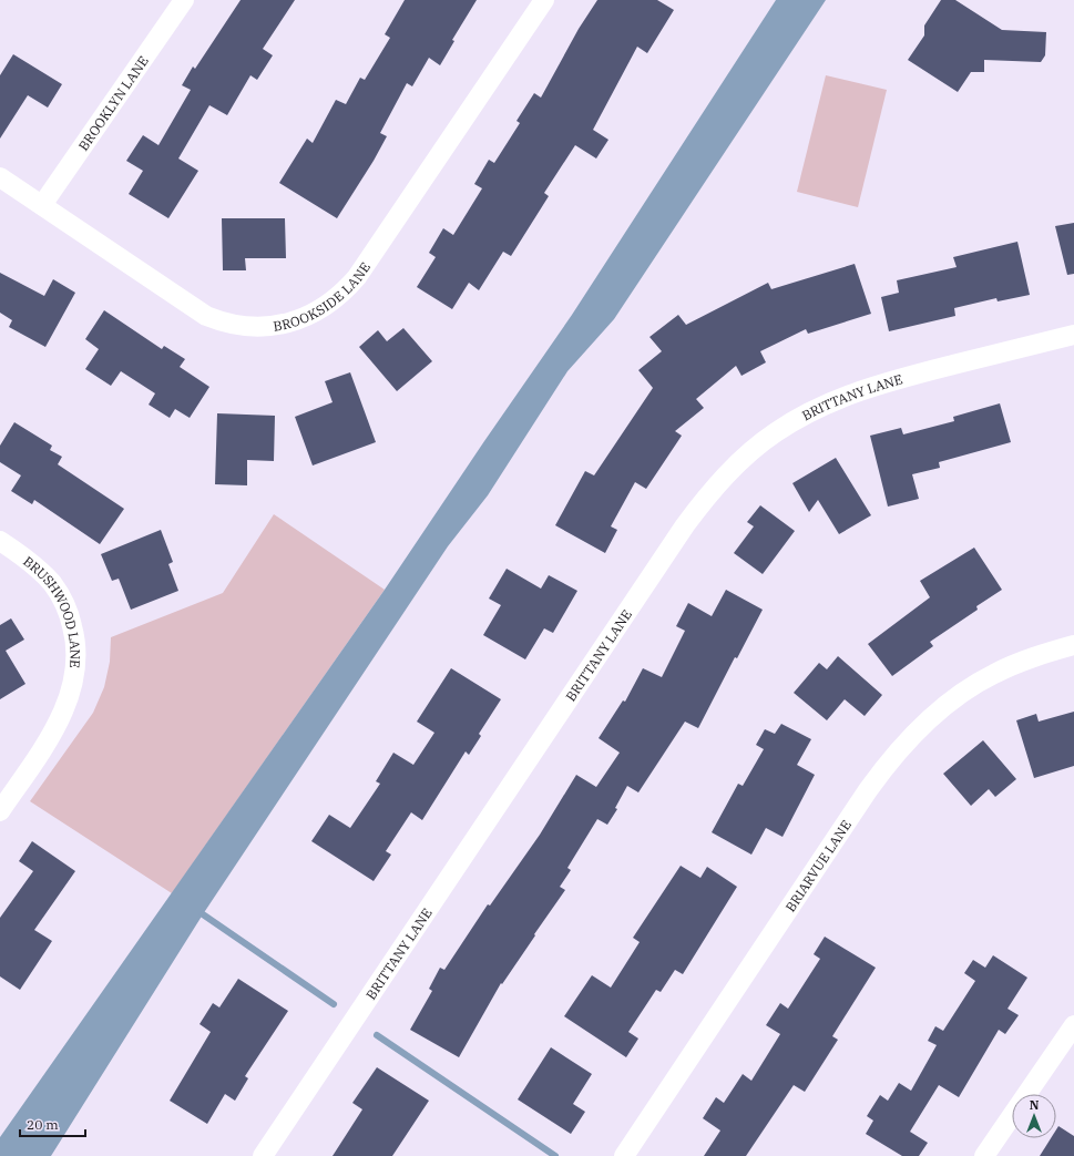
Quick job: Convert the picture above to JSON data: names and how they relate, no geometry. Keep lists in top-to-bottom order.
{
  "streets": {
    "street": [
      "BROOKLYN LANE",
      "BROOKSIDE LANE",
      "BRITTANY LANE",
      "BRUSHWOOD LANE",
      "BRIARVUE LANE"
    ]
  },
  "crossings": [
    ["BROOKLYN LANE", "BROOKSIDE LANE"]
  ],
  "scale_bar": "20 m",
  "north": "top"
}
